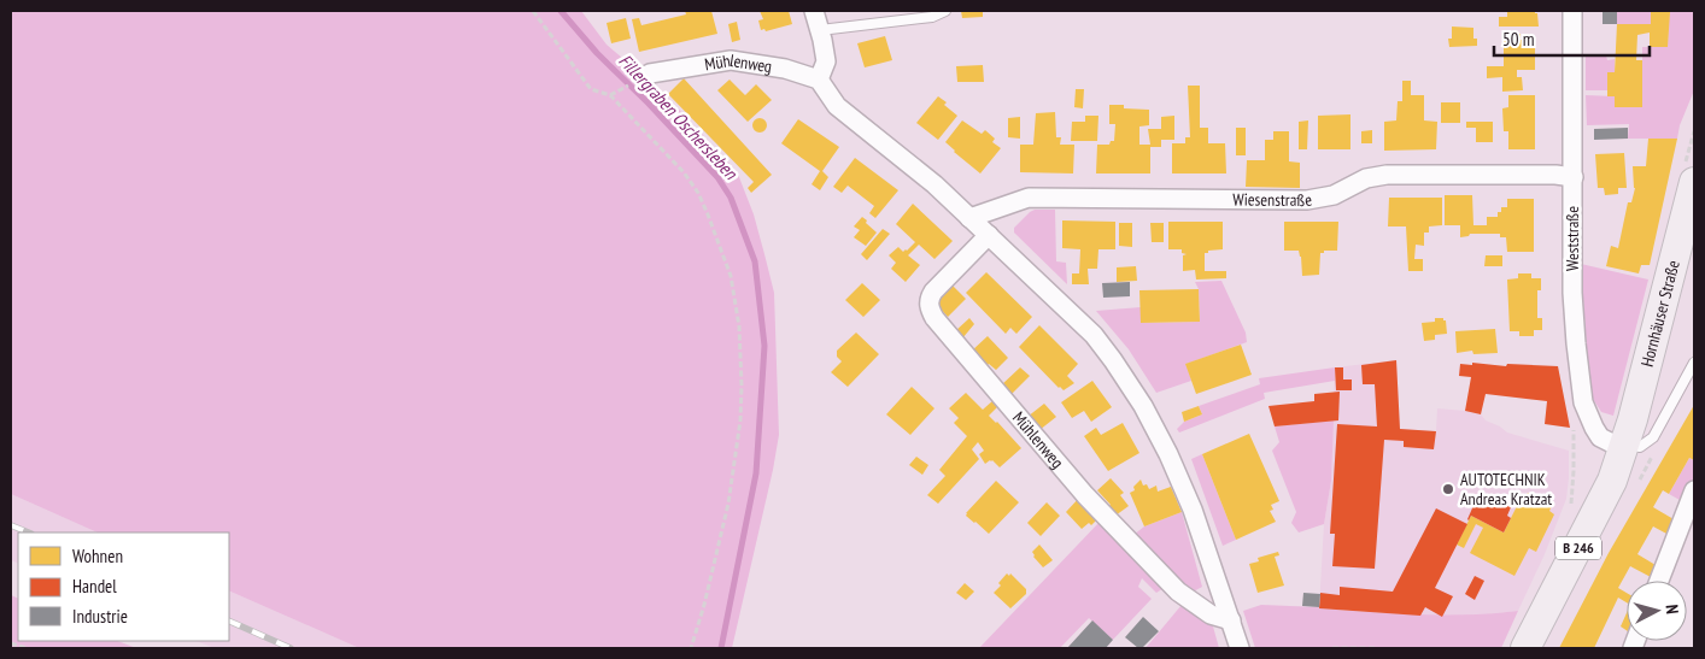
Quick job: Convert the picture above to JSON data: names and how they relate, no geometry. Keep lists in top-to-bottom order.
{
  "streets": {
    "main road": ["Hornhäuser Straße", "B 246"],
    "street": ["Mühlenweg", "Wiesenstraße", "Weststraße"]
  },
  "crossings": [
    ["Wiesenstraße", "Weststraße"],
    ["Weststraße", "Hornhäuser Straße"]
  ],
  "water": ["Fillergraben Oschersleben"],
  "places": ["AUTOTECHNIK Andreas Kratzat"],
  "legend": ["Wohnen", "Handel", "Industrie"],
  "scale_bar": "50 m",
  "north": "right"
}
